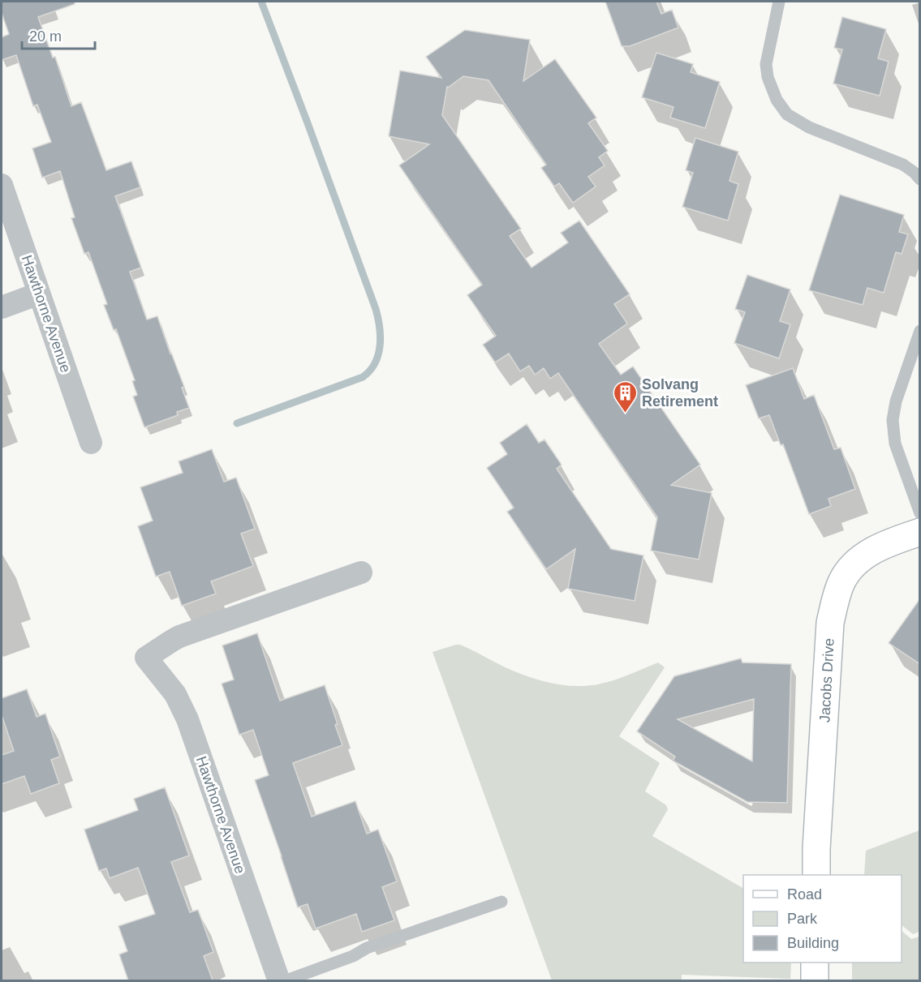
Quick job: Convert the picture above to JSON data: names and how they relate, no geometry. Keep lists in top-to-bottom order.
{
  "streets": {
    "street": ["Hawthorne Avenue", "Jacobs Drive"]
  },
  "places": {
    "building": ["Solvang Retirement"]
  },
  "legend": ["Road", "Park", "Building"],
  "scale_bar": "20 m"
}
